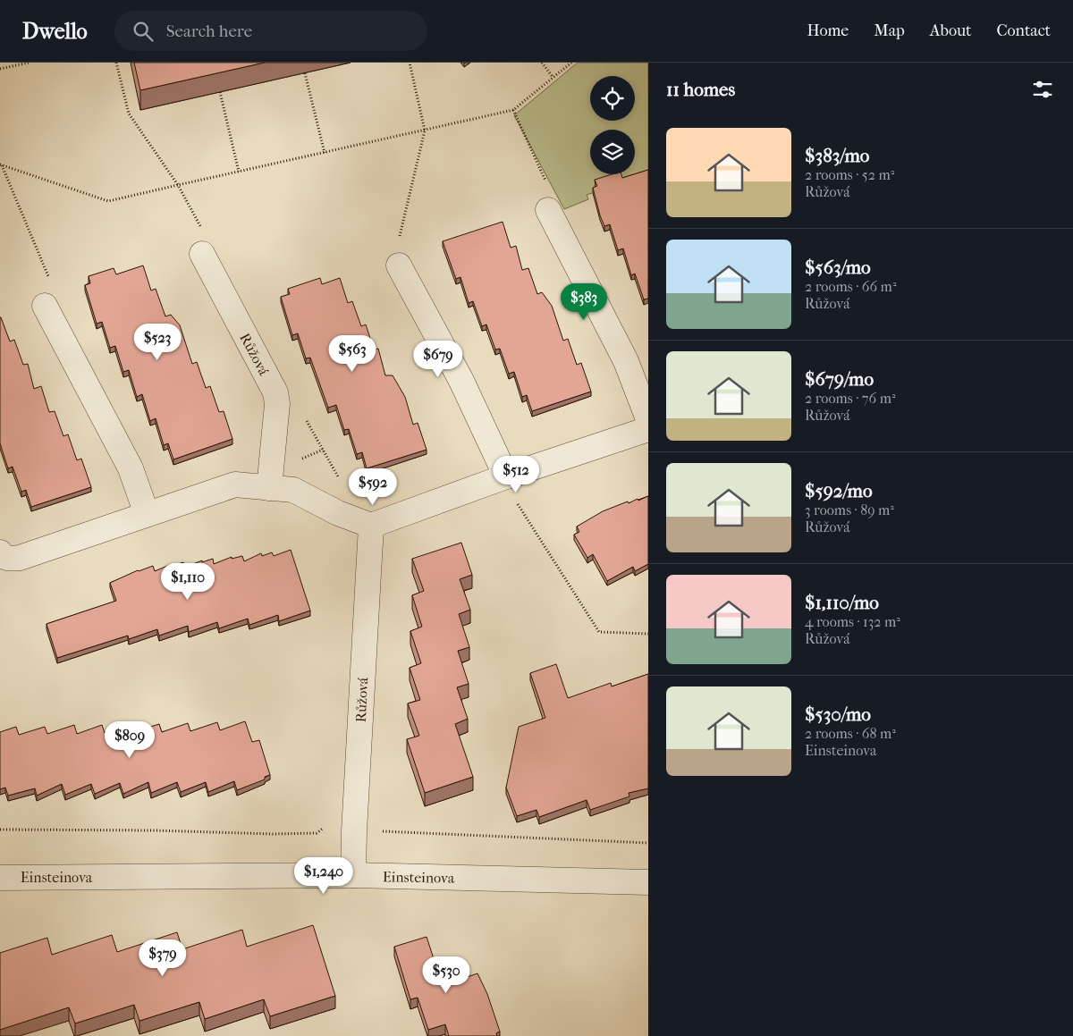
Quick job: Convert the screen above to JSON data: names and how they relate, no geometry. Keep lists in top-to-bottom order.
{
  "streets": {
    "street": ["Růžová", "Einsteinova"]
  },
  "crossings": [
    ["Růžová", "Einsteinova"]
  ],
  "page": {
    "header": "Dwello",
    "search": "Search here",
    "nav": [
      "Home",
      "Map",
      "About",
      "Contact"
    ],
    "heading": "11 homes",
    "list": [
      {
        "name": "$383/mo",
        "note": "2 rooms · 52 m² · Růžová"
      },
      {
        "name": "$563/mo",
        "note": "2 rooms · 66 m² · Růžová"
      },
      {
        "name": "$679/mo",
        "note": "2 rooms · 76 m² · Růžová"
      },
      {
        "name": "$592/mo",
        "note": "3 rooms · 89 m² · Růžová"
      },
      {
        "name": "$1,110/mo",
        "note": "4 rooms · 132 m² · Růžová"
      },
      {
        "name": "$530/mo",
        "note": "2 rooms · 68 m² · Einsteinova"
      }
    ],
    "price": [
      "$383",
      "$523",
      "$563",
      "$679",
      "$512",
      "$592",
      "$1,110",
      "$809",
      "$1,240",
      "$379",
      "$530"
    ]
  }
}
